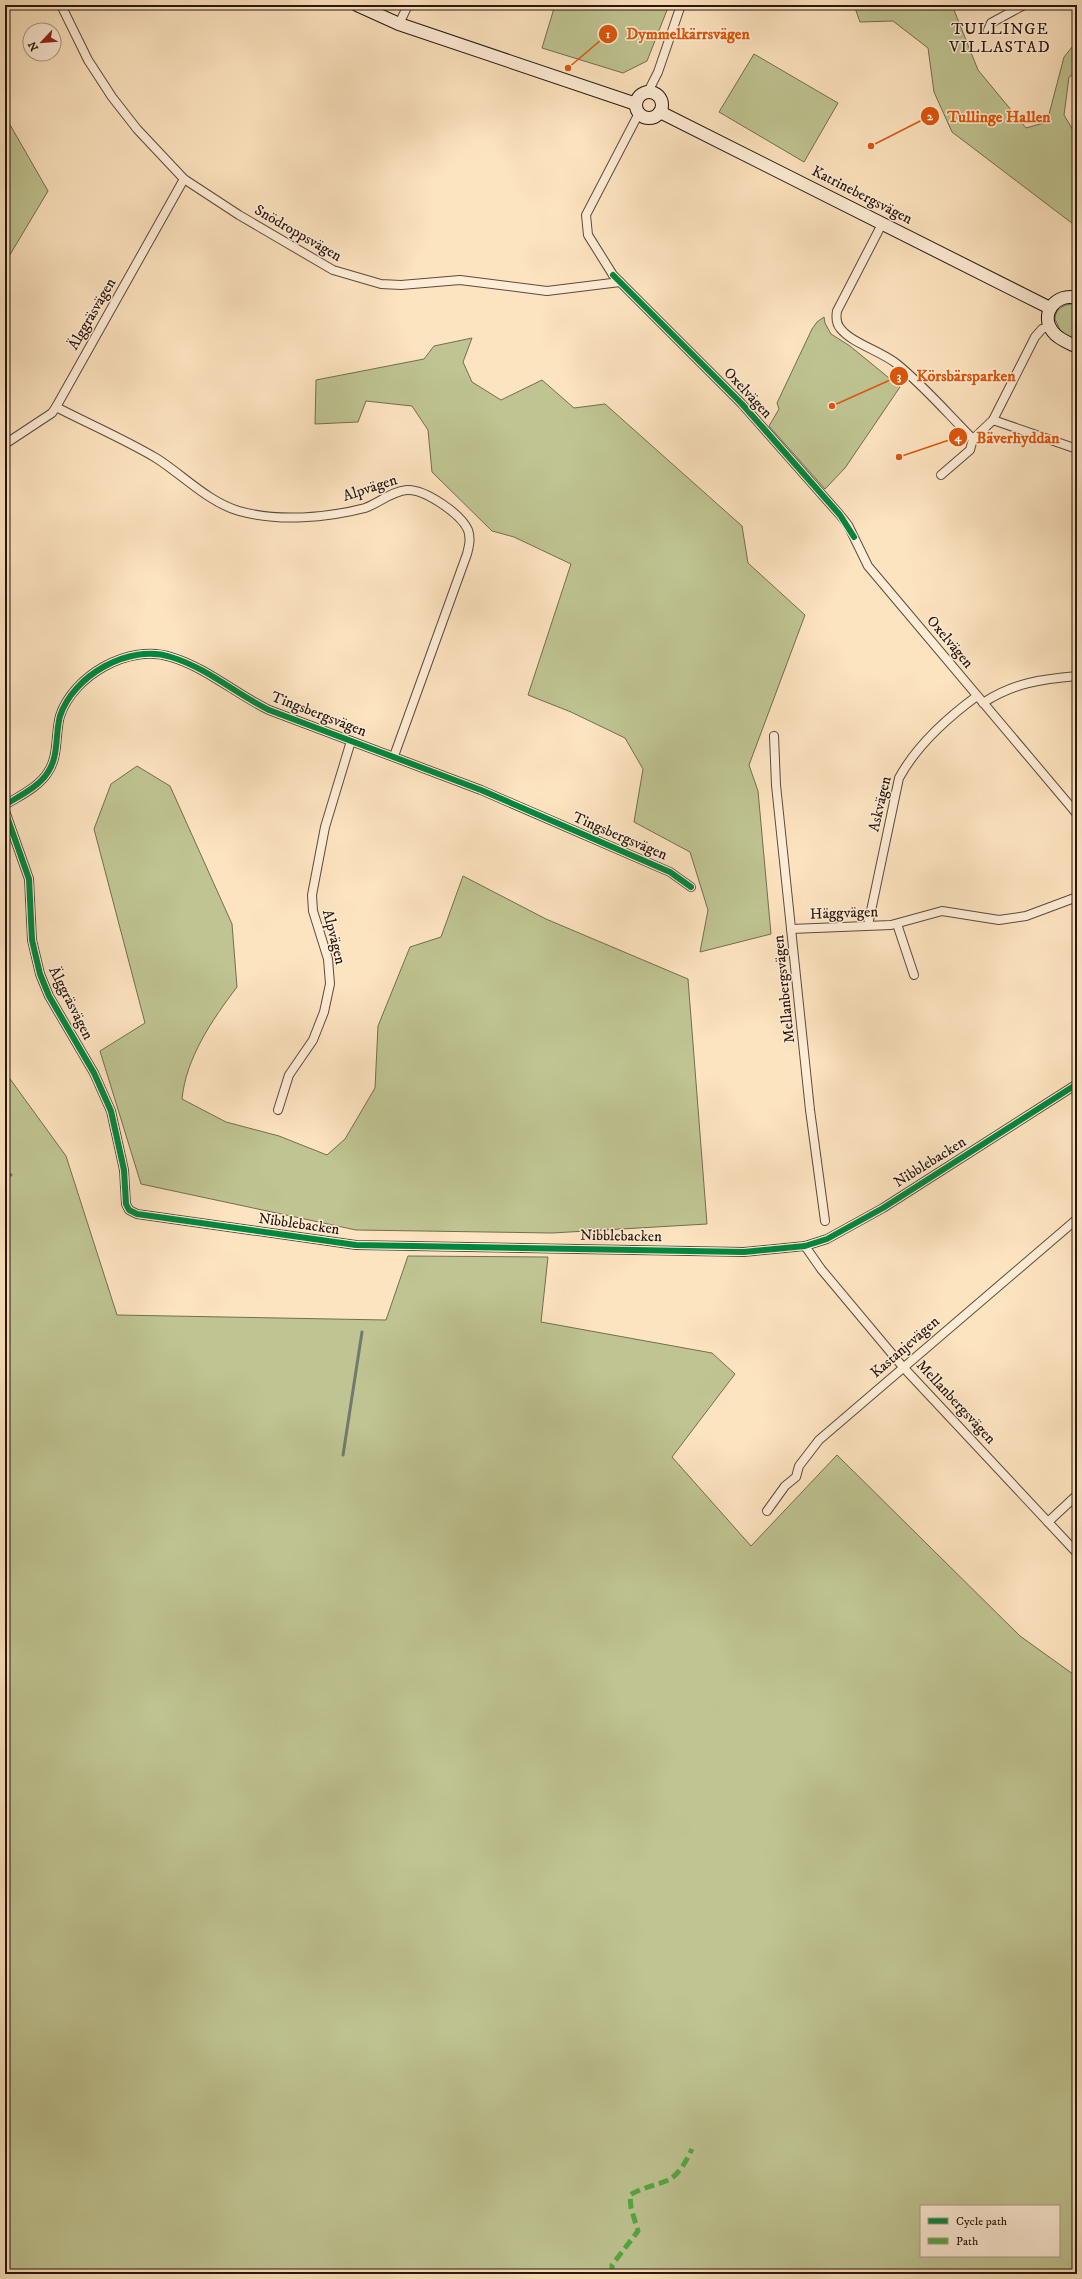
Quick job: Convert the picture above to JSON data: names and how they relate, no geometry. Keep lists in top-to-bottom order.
{
  "streets": {
    "street": [
      "Katrinebergsvägen",
      "Snödroppsvägen",
      "Älggräsvägen",
      "Oxelvägen",
      "Alpvägen",
      "Tingsbergsvägen",
      "Askvägen",
      "Häggvägen",
      "Mellanbergsvägen",
      "Nibblebacken",
      "Kastanjevägen"
    ]
  },
  "crossings": [
    ["Katrinebergsvägen", "Oxelvägen"],
    ["Snödroppsvägen", "Älggräsvägen"],
    ["Snödroppsvägen", "Oxelvägen"],
    ["Älggräsvägen", "Alpvägen"],
    ["Älggräsvägen", "Nibblebacken"],
    ["Oxelvägen", "Askvägen"],
    ["Alpvägen", "Tingsbergsvägen"],
    ["Askvägen", "Häggvägen"],
    ["Häggvägen", "Mellanbergsvägen"],
    ["Mellanbergsvägen", "Nibblebacken"],
    ["Mellanbergsvägen", "Kastanjevägen"]
  ],
  "districts": ["TULLINGE VILLASTAD"],
  "places": [
    "Dymmelkärrsvägen",
    "Tullinge Hallen",
    "Körsbärsparken",
    "Bäverhyddan"
  ],
  "legend": ["Cycle path", "Path"],
  "north": "bottom left"
}
